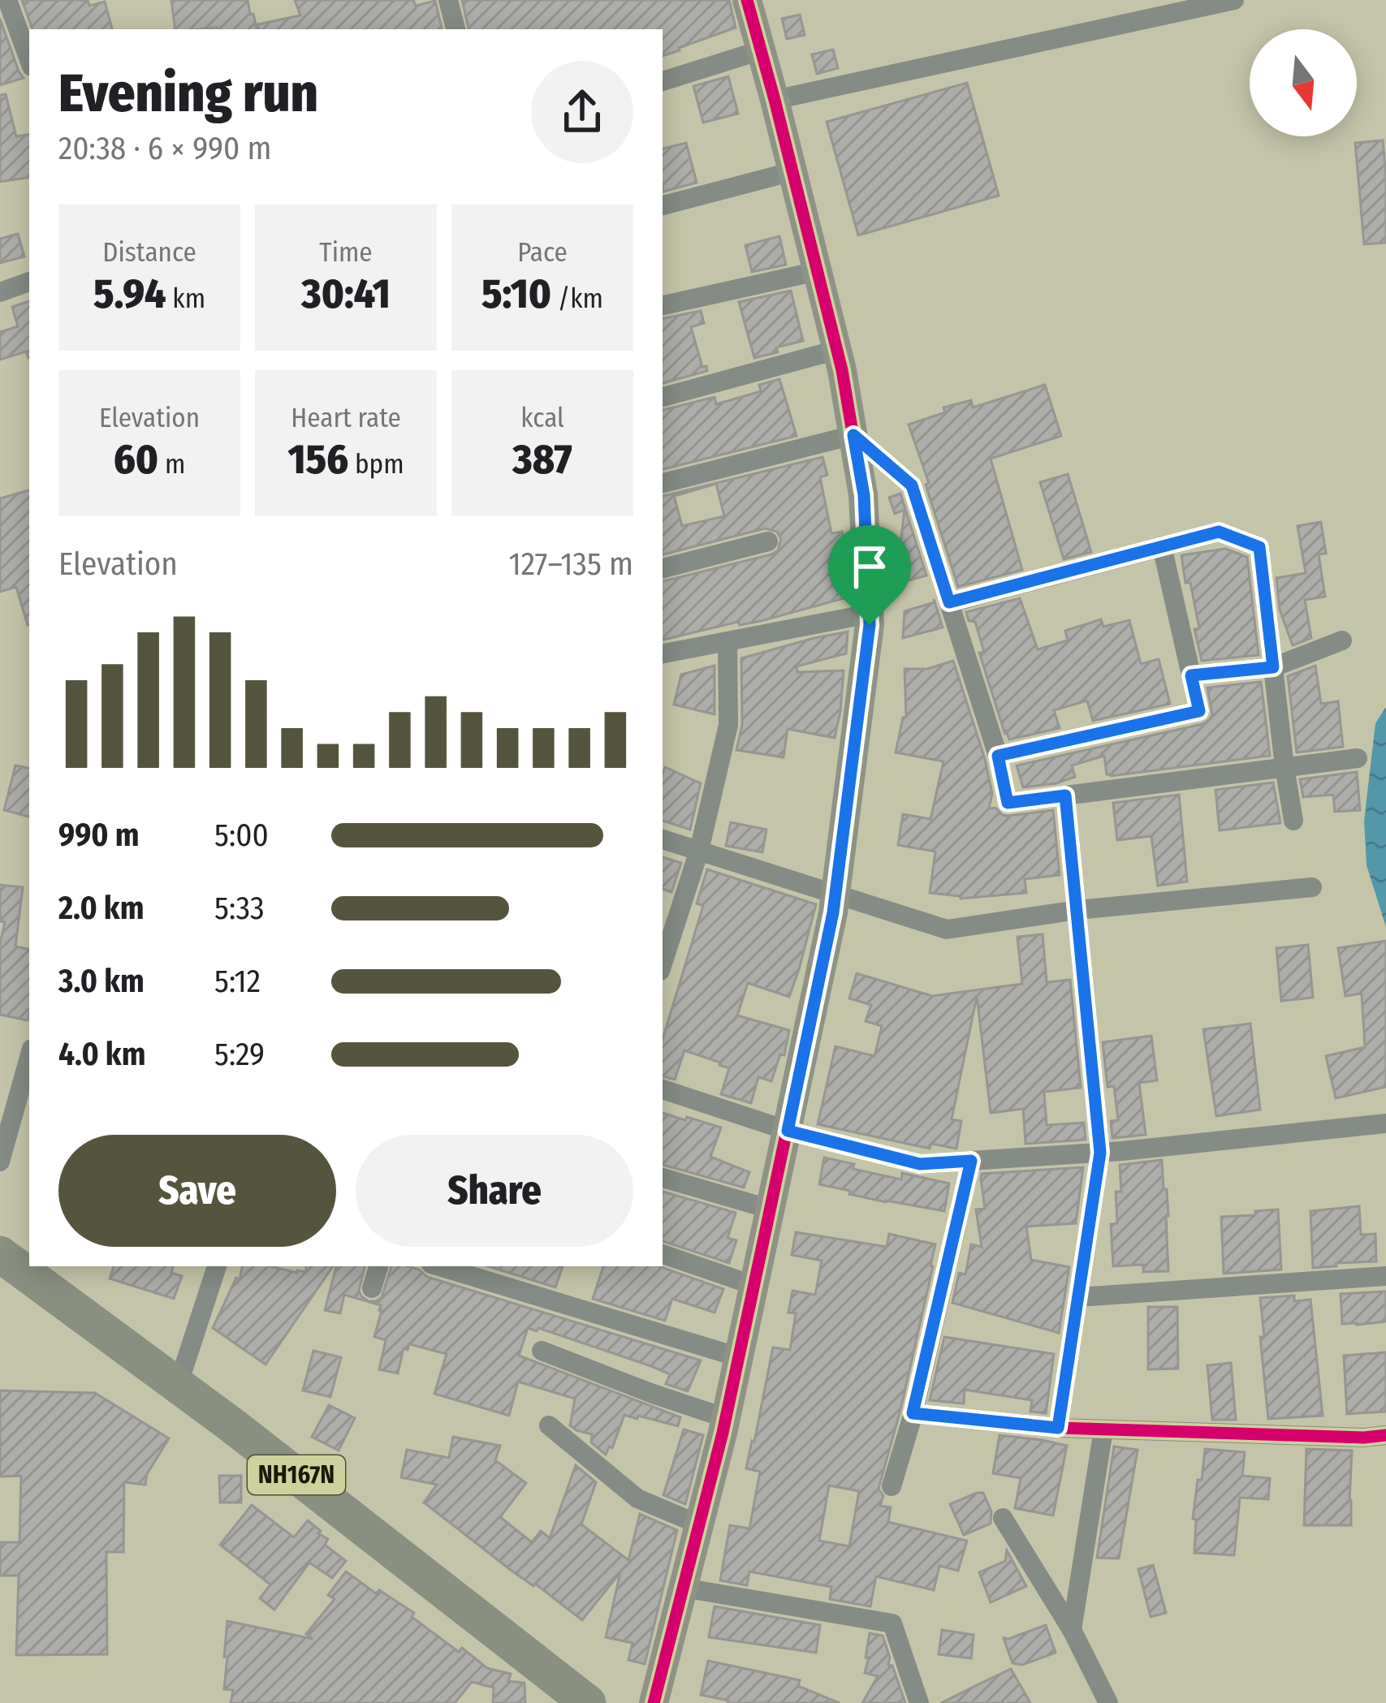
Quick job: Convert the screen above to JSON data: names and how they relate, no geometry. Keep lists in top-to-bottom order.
{
  "streets": {
    "highway": ["NH167N"]
  },
  "north": "bottom",
  "page": {
    "heading": ["Evening run", "20:38 · 6 × 990 m"],
    "stats": [
      ["Distance", "5.94 km"],
      ["Time", "30:41"],
      ["Pace", "5:10 /km"],
      ["Elevation", "60 m"],
      ["Heart rate", "156 bpm"],
      ["kcal", "387"]
    ],
    "chart": ["Elevation", "127–135 m"],
    "list": [
      {
        "name": "990 m",
        "note": "5:00"
      },
      {
        "name": "2.0 km",
        "note": "5:33"
      },
      {
        "name": "3.0 km",
        "note": "5:12"
      },
      {
        "name": "4.0 km",
        "note": "5:29"
      }
    ],
    "buttons": ["Save", "Share"]
  }
}
